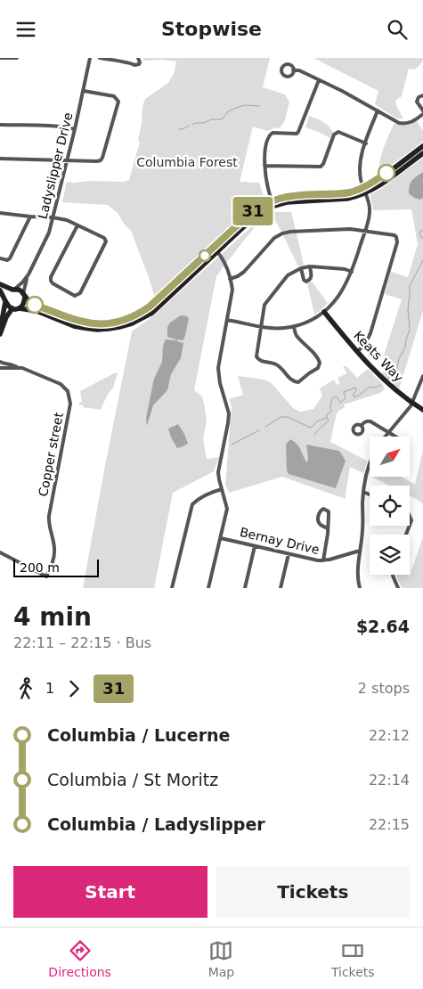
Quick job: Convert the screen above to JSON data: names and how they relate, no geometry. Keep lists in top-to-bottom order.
{
  "streets": {
    "main road": ["Keats Way"],
    "street": ["Ladyslipper Drive", "Copper street", "Bernay Drive"]
  },
  "parks": ["Columbia Forest"],
  "lines": ["bus line 31"],
  "scale_bar": "200 m",
  "north": "top right",
  "page": {
    "header": "Stopwise",
    "on_map": "31",
    "scale": "200 m",
    "heading": ["4 min", "22:11 – 22:15 · Bus", "$2.64"],
    "legs": ["1", "31", "2 stops"],
    "list": [
      {
        "name": "Columbia / Lucerne",
        "value": "22:12"
      },
      {
        "name": "Columbia / St Moritz",
        "value": "22:14"
      },
      {
        "name": "Columbia / Ladyslipper",
        "value": "22:15"
      }
    ],
    "buttons": ["Start", "Tickets"],
    "tabs": ["Directions", "Map", "Tickets"]
  }
}
